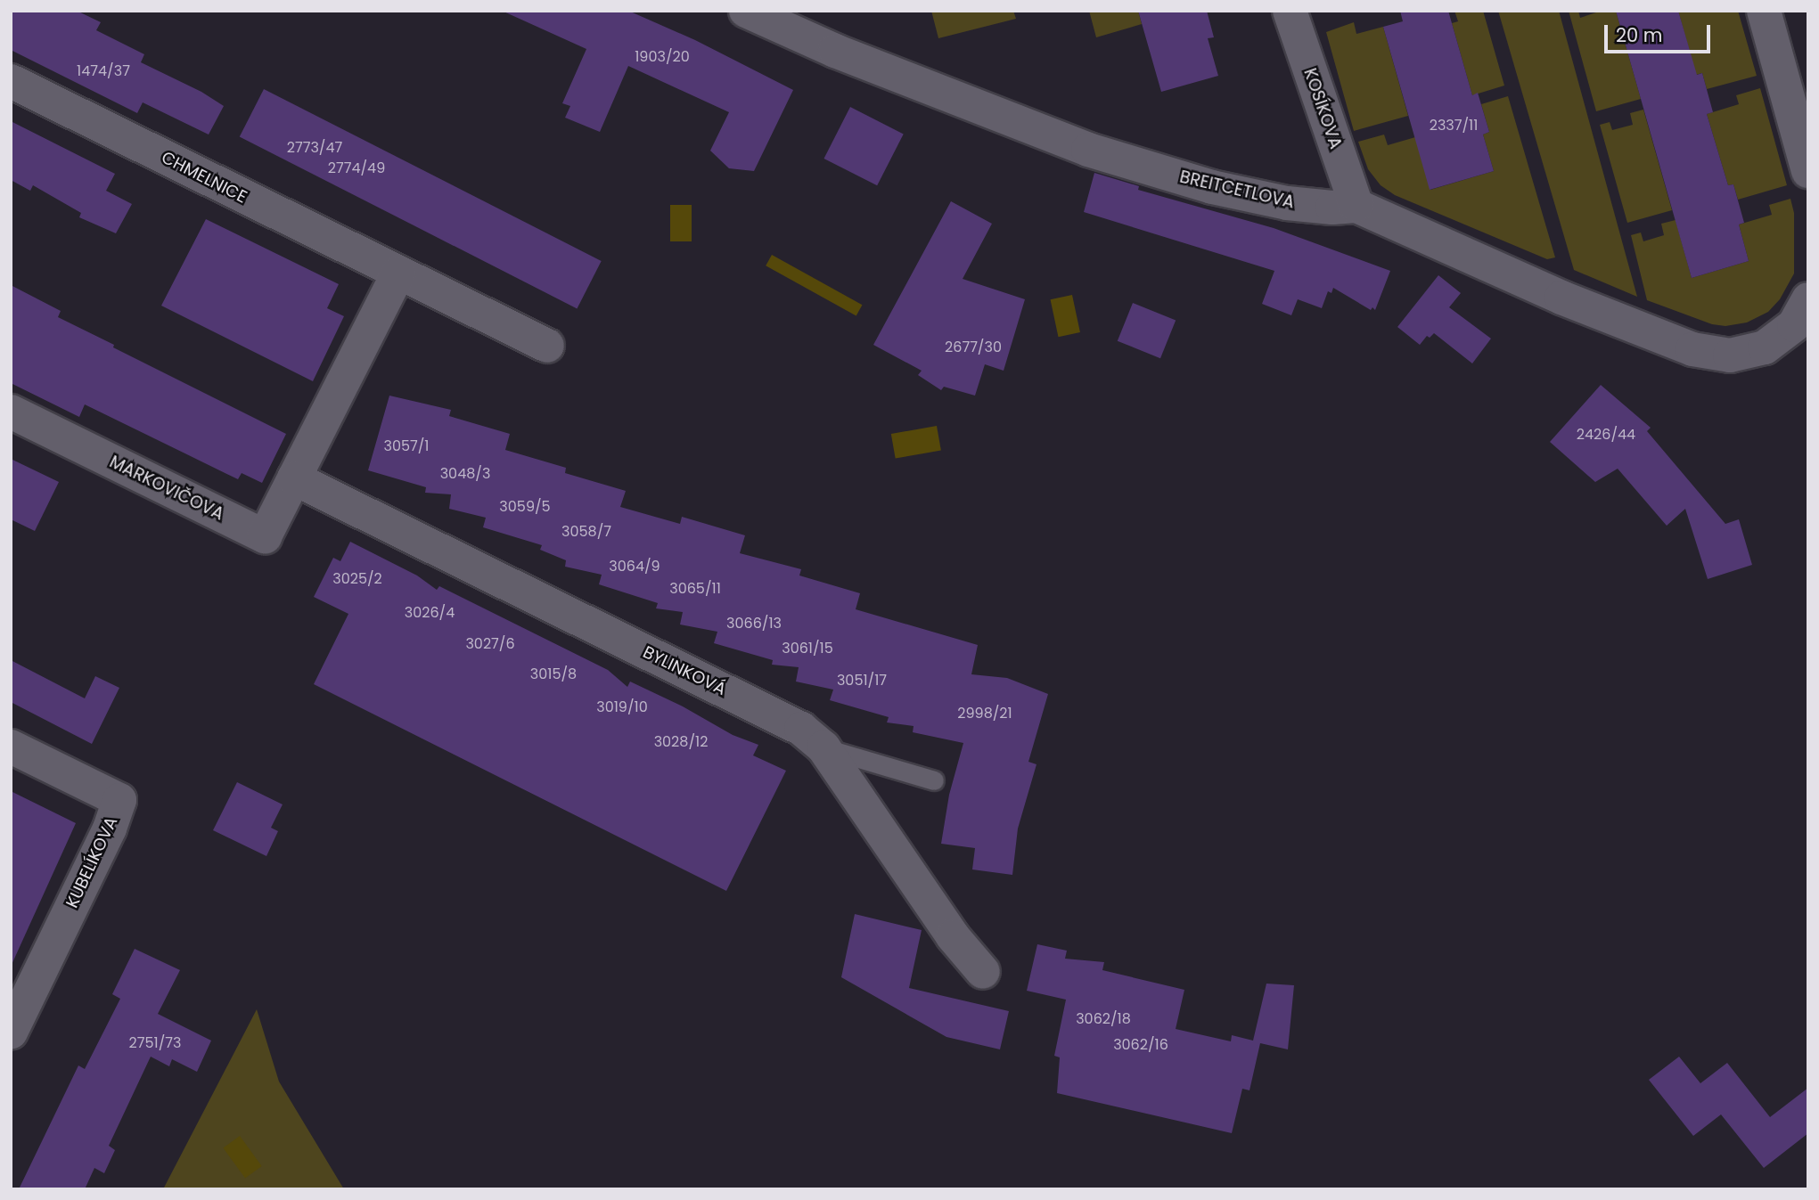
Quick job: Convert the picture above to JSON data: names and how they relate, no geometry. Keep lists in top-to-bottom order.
{
  "streets": {
    "street": [
      "KOSÍKOVA",
      "CHMELNICE",
      "BREITCETLOVA",
      "MARKOVIČOVA",
      "BYLINKOVÁ",
      "KUBELÍKOVA"
    ]
  },
  "crossings": [
    ["KOSÍKOVA", "BREITCETLOVA"],
    ["MARKOVIČOVA", "BYLINKOVÁ"]
  ],
  "house_numbers": [
    "1903/20",
    "1474/37",
    "2337/11",
    "2773/47",
    "2774/49",
    "2677/30",
    "2426/44",
    "3057/1",
    "3048/3",
    "3059/5",
    "3058/7",
    "3064/9",
    "3025/2",
    "3065/11",
    "3026/4",
    "3066/13",
    "3027/6",
    "3061/15",
    "3015/8",
    "3051/17",
    "3019/10",
    "2998/21",
    "3028/12",
    "3062/18",
    "2751/73",
    "3062/16"
  ],
  "scale_bar": "20 m"
}
